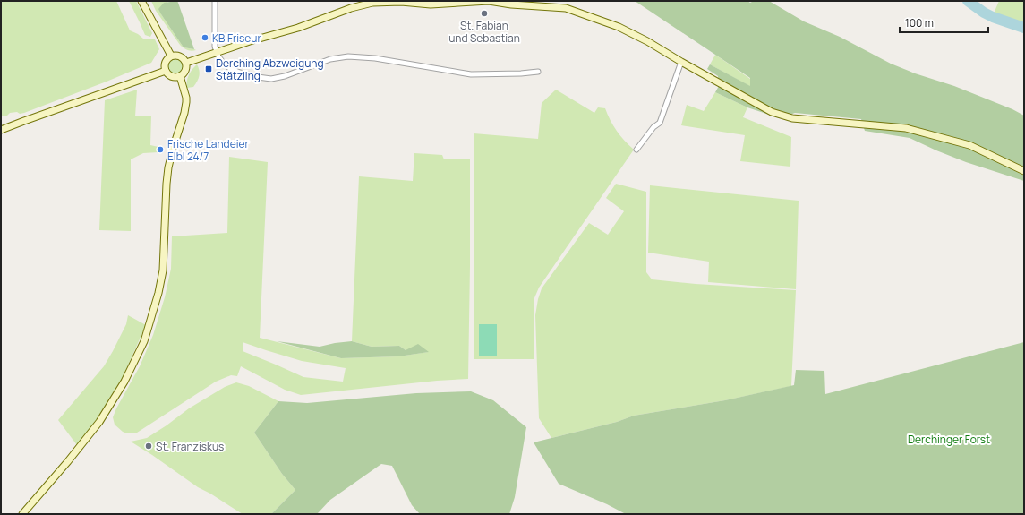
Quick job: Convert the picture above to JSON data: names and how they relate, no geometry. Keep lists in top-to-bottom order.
{
  "parks": ["Derchinger Forst"],
  "places": {
    "other": [
      "St. Fabian und Sebastian",
      "KB Friseur",
      "Frische Landeier Elbl 24/7",
      "St. Franziskus"
    ],
    "transit": ["Derching Abzweigung Stätzling"]
  },
  "scale_bar": "100 m"
}
